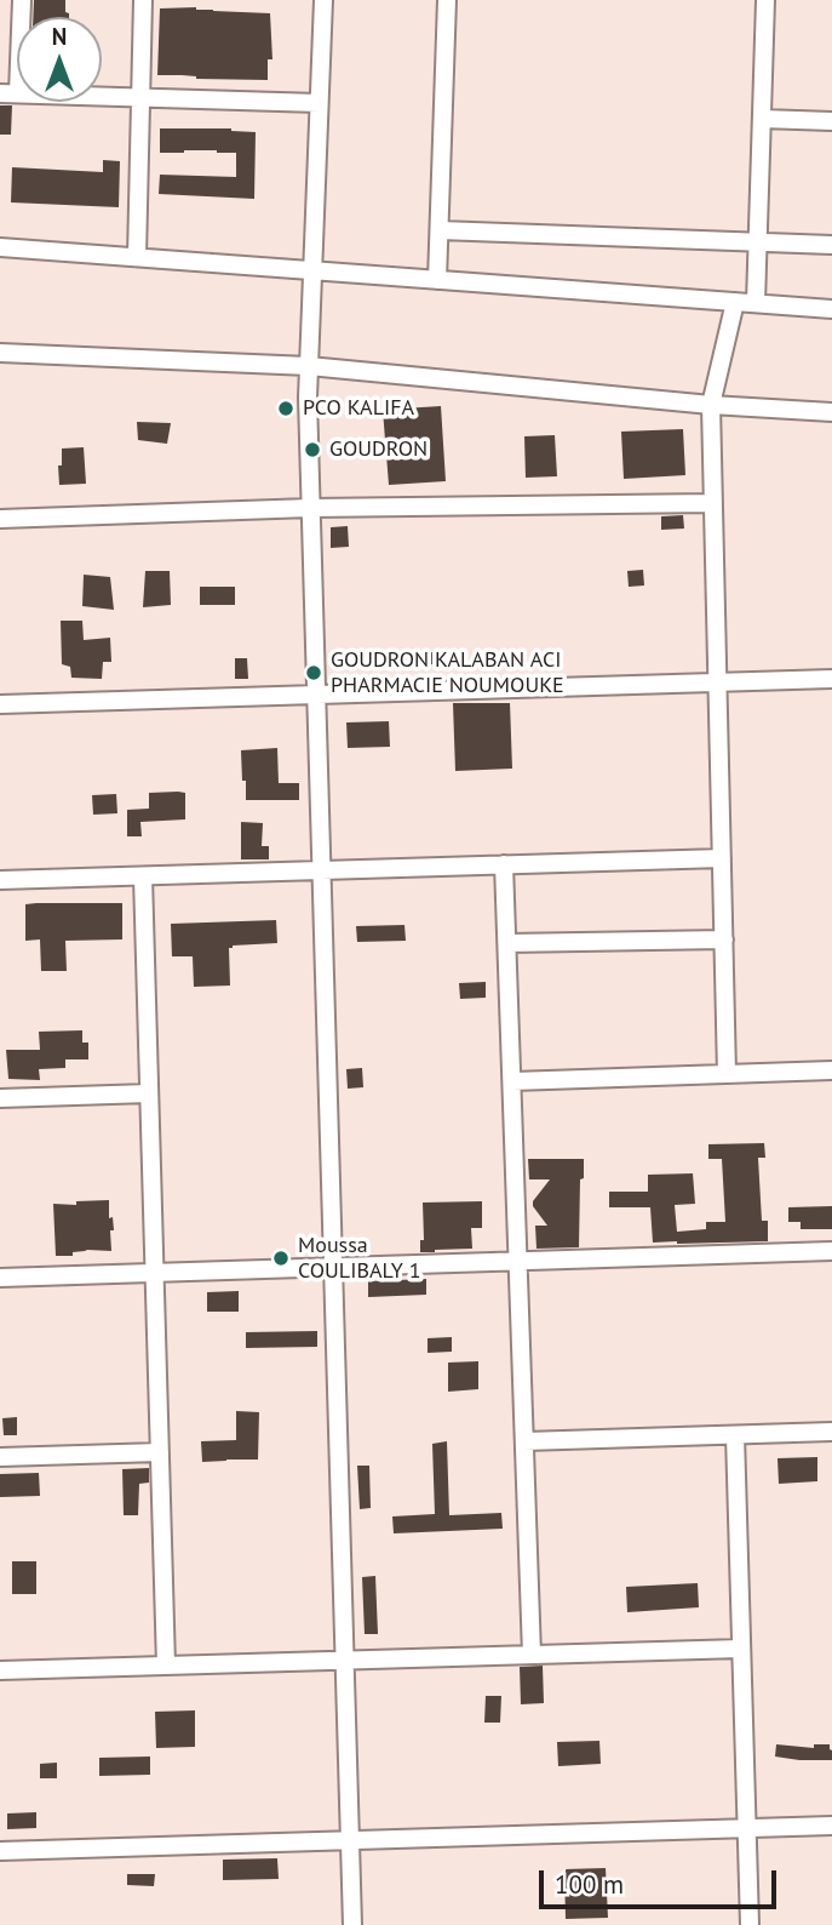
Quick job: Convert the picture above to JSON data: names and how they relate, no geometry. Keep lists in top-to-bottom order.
{
  "places": [
    "PCO KALIFA",
    "GOUDRON",
    "GOUDRON KALABAN ACI PHARMACIE NOUMOUKE",
    "Moussa COULIBALY 1"
  ],
  "scale_bar": "100 m",
  "north": "top"
}
